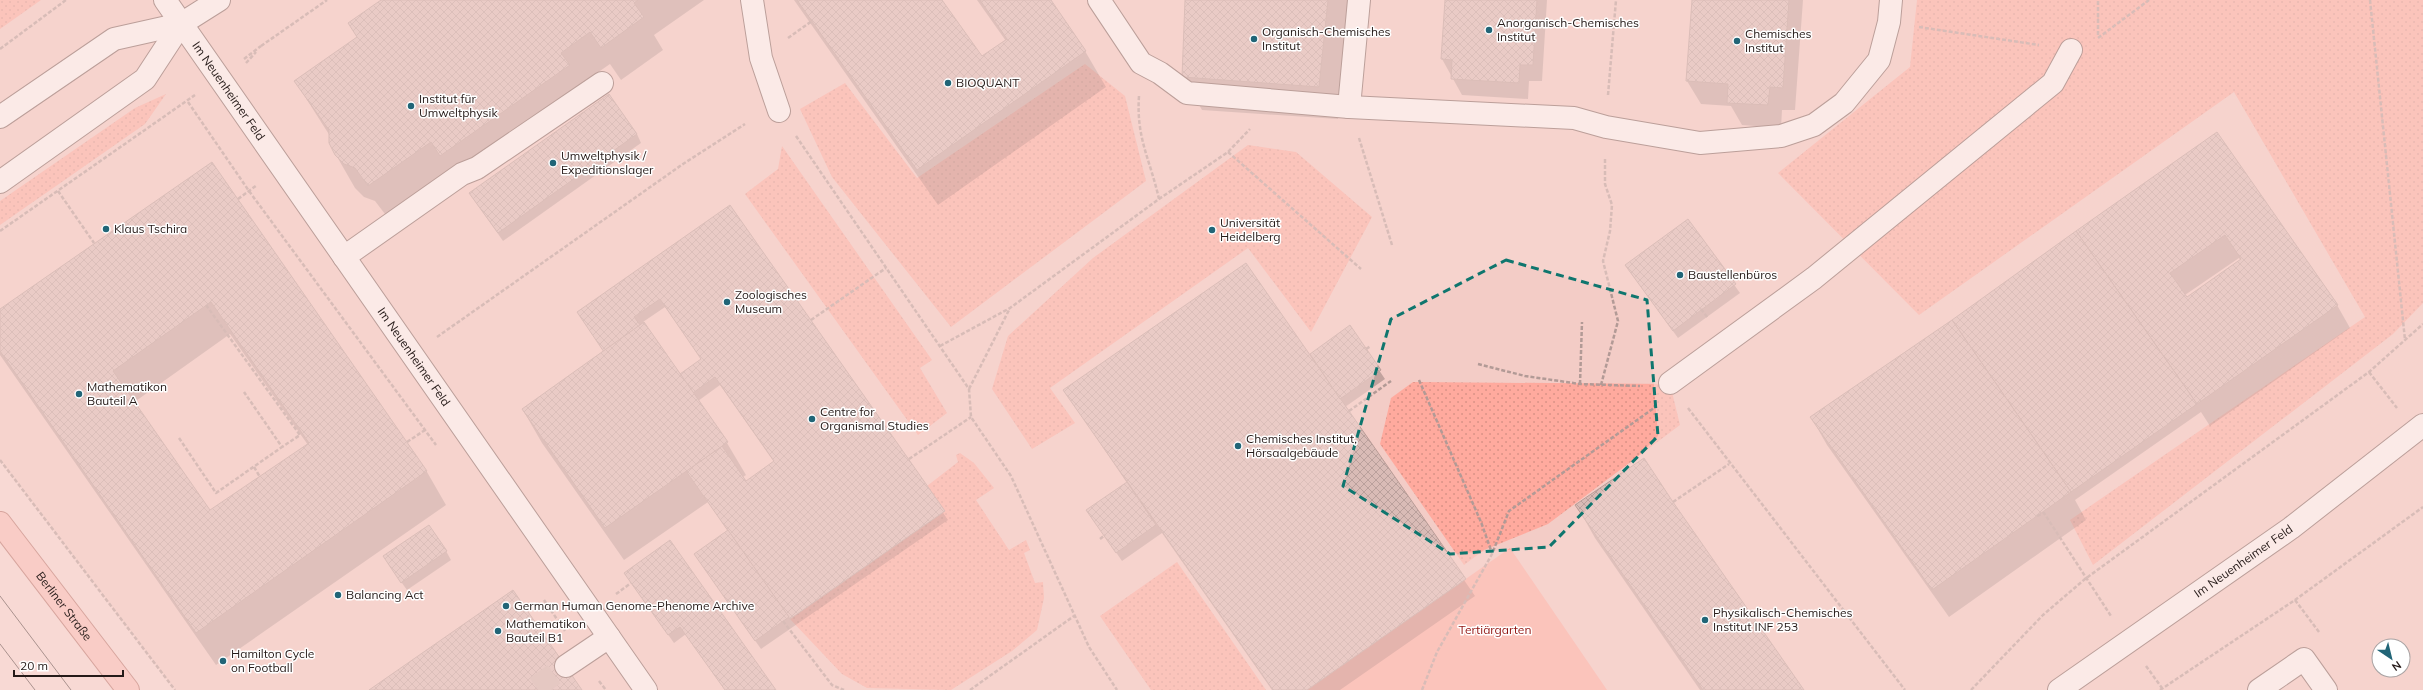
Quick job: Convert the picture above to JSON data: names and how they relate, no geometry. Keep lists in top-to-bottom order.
{
  "streets": {
    "main road": ["Berliner Straße"],
    "street": ["Im Neuenheimer Feld"]
  },
  "parks": ["Tertiärgarten"],
  "places": [
    "Anorganisch-Chemisches Institut",
    "Organisch-Chemisches Institut",
    "Chemisches Institut",
    "BIOQUANT",
    "Institut für Umweltphysik",
    "Umweltphysik / Expeditionslager",
    "Klaus Tschira",
    "Universität Heidelberg",
    "Baustellenbüros",
    "Zoologisches Museum",
    "Mathematikon Bauteil A",
    "Centre for Organismal Studies",
    "Chemisches Institut, Hörsaalgebäude",
    "Balancing Act",
    "German Human Genome-Phenome Archive",
    "Physikalisch-Chemisches Institut INF 253",
    "Mathematikon Bauteil B1",
    "Hamilton Cycle on Football"
  ],
  "scale_bar": "20 m",
  "north": "bottom right"
}
